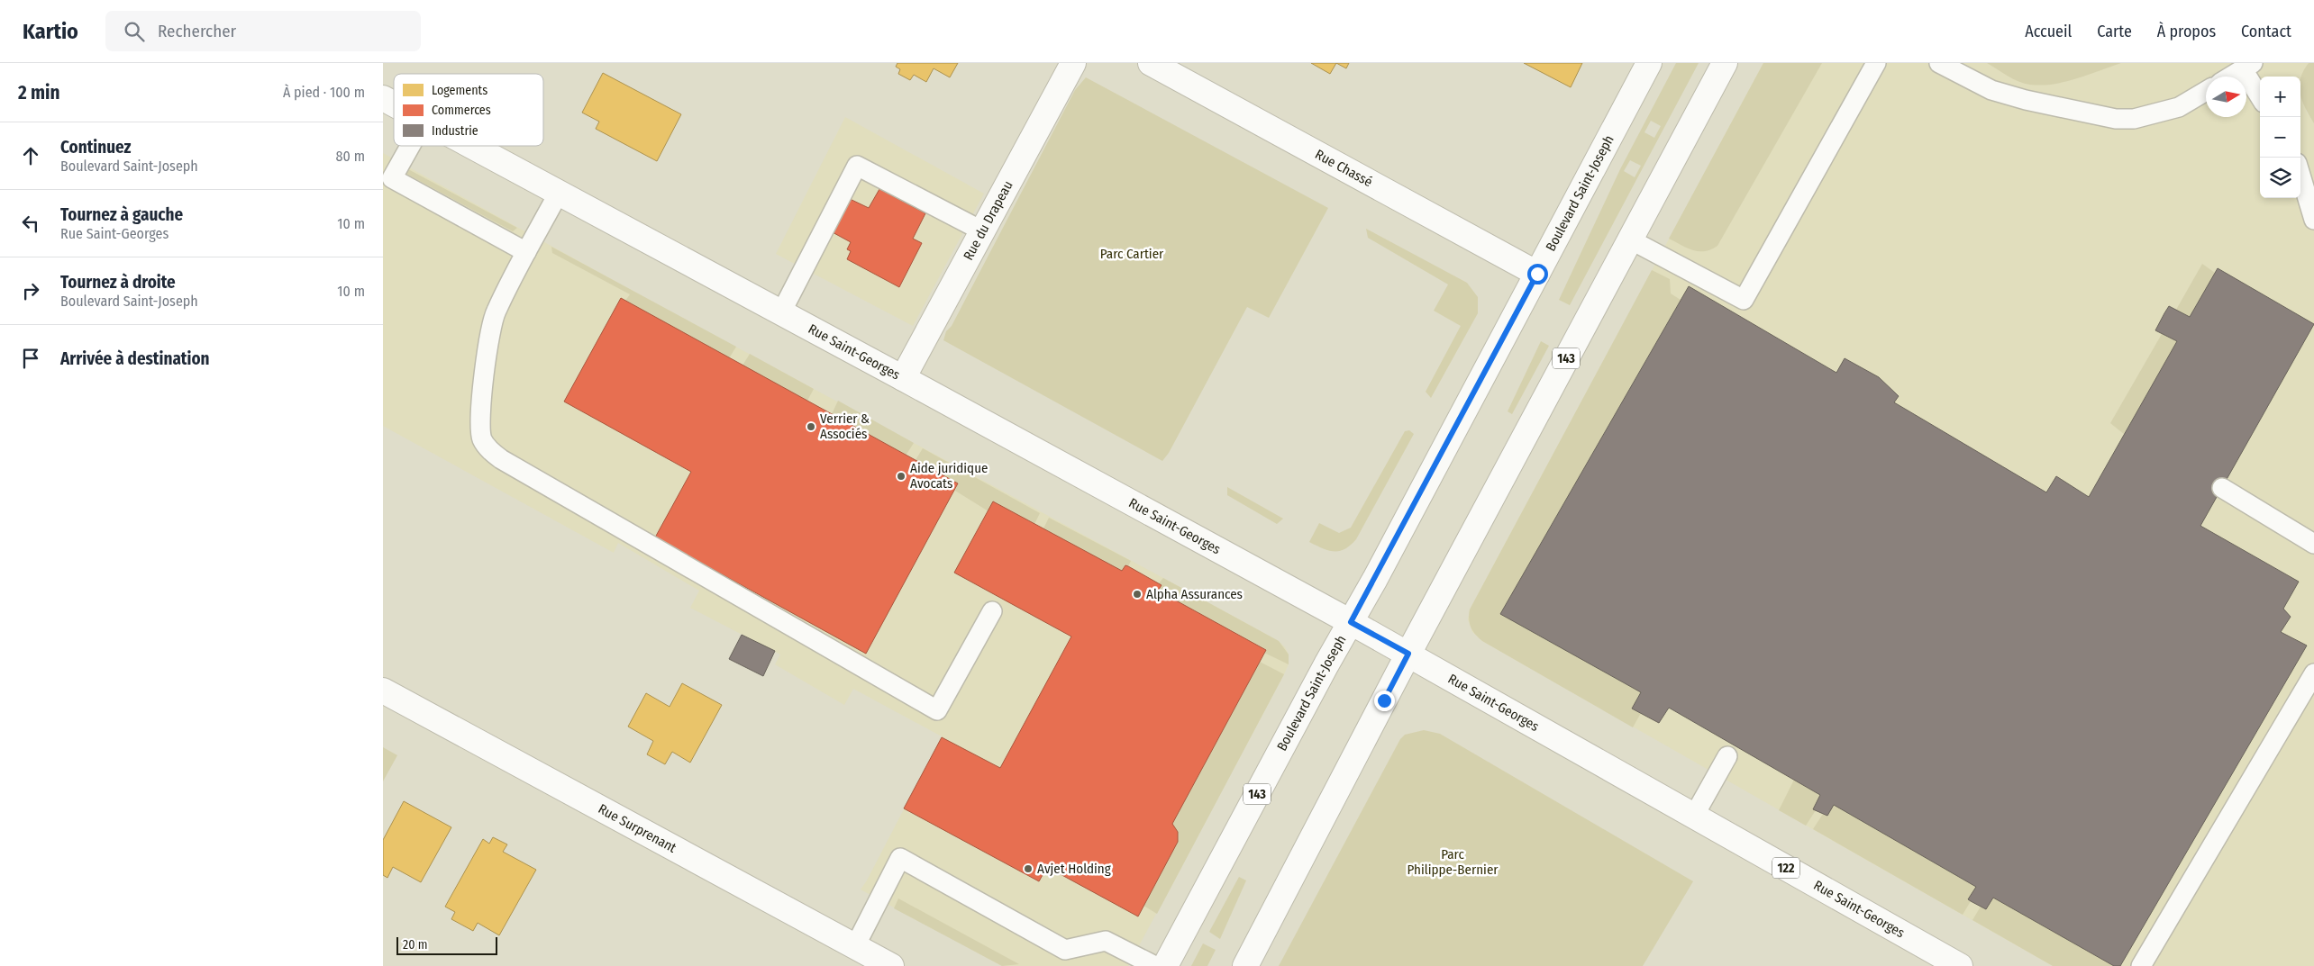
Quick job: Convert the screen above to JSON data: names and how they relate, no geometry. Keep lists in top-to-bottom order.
{
  "streets": {
    "main road": [
      "Rue Chassé",
      "Boulevard Saint-Joseph",
      "Rue du Drapeau",
      "Rue Saint-Georges",
      "143",
      "Rue Surprenant",
      "122"
    ]
  },
  "crossings": [
    ["Rue Chassé", "Boulevard Saint-Joseph"],
    ["Boulevard Saint-Joseph", "Rue Saint-Georges"],
    ["Rue du Drapeau", "Rue Saint-Georges"],
    ["Rue Saint-Georges", "143"]
  ],
  "parks": ["Parc Cartier", "Parc Philippe-Bernier"],
  "places": [
    "Verrier & Associés",
    "Aide juridique Avocats",
    "Alpha Assurances",
    "Avjet Holding"
  ],
  "legend": ["Logements", "Commerces", "Industrie"],
  "scale_bar": "20 m",
  "north": "right",
  "page": {
    "header": "Kartio",
    "search": "Rechercher",
    "nav": [
      "Accueil",
      "Carte",
      "À propos",
      "Contact"
    ],
    "heading": ["2 min", "À pied · 100 m"],
    "map_buttons": ["+", "−"],
    "list": [
      ["Continuez", "Boulevard Saint-Joseph", "80 m"],
      ["Tournez à gauche", "Rue Saint-Georges", "10 m"],
      ["Tournez à droite", "Boulevard Saint-Joseph", "10 m"],
      "Arrivée à destination"
    ],
    "scale": "20 m"
  }
}
